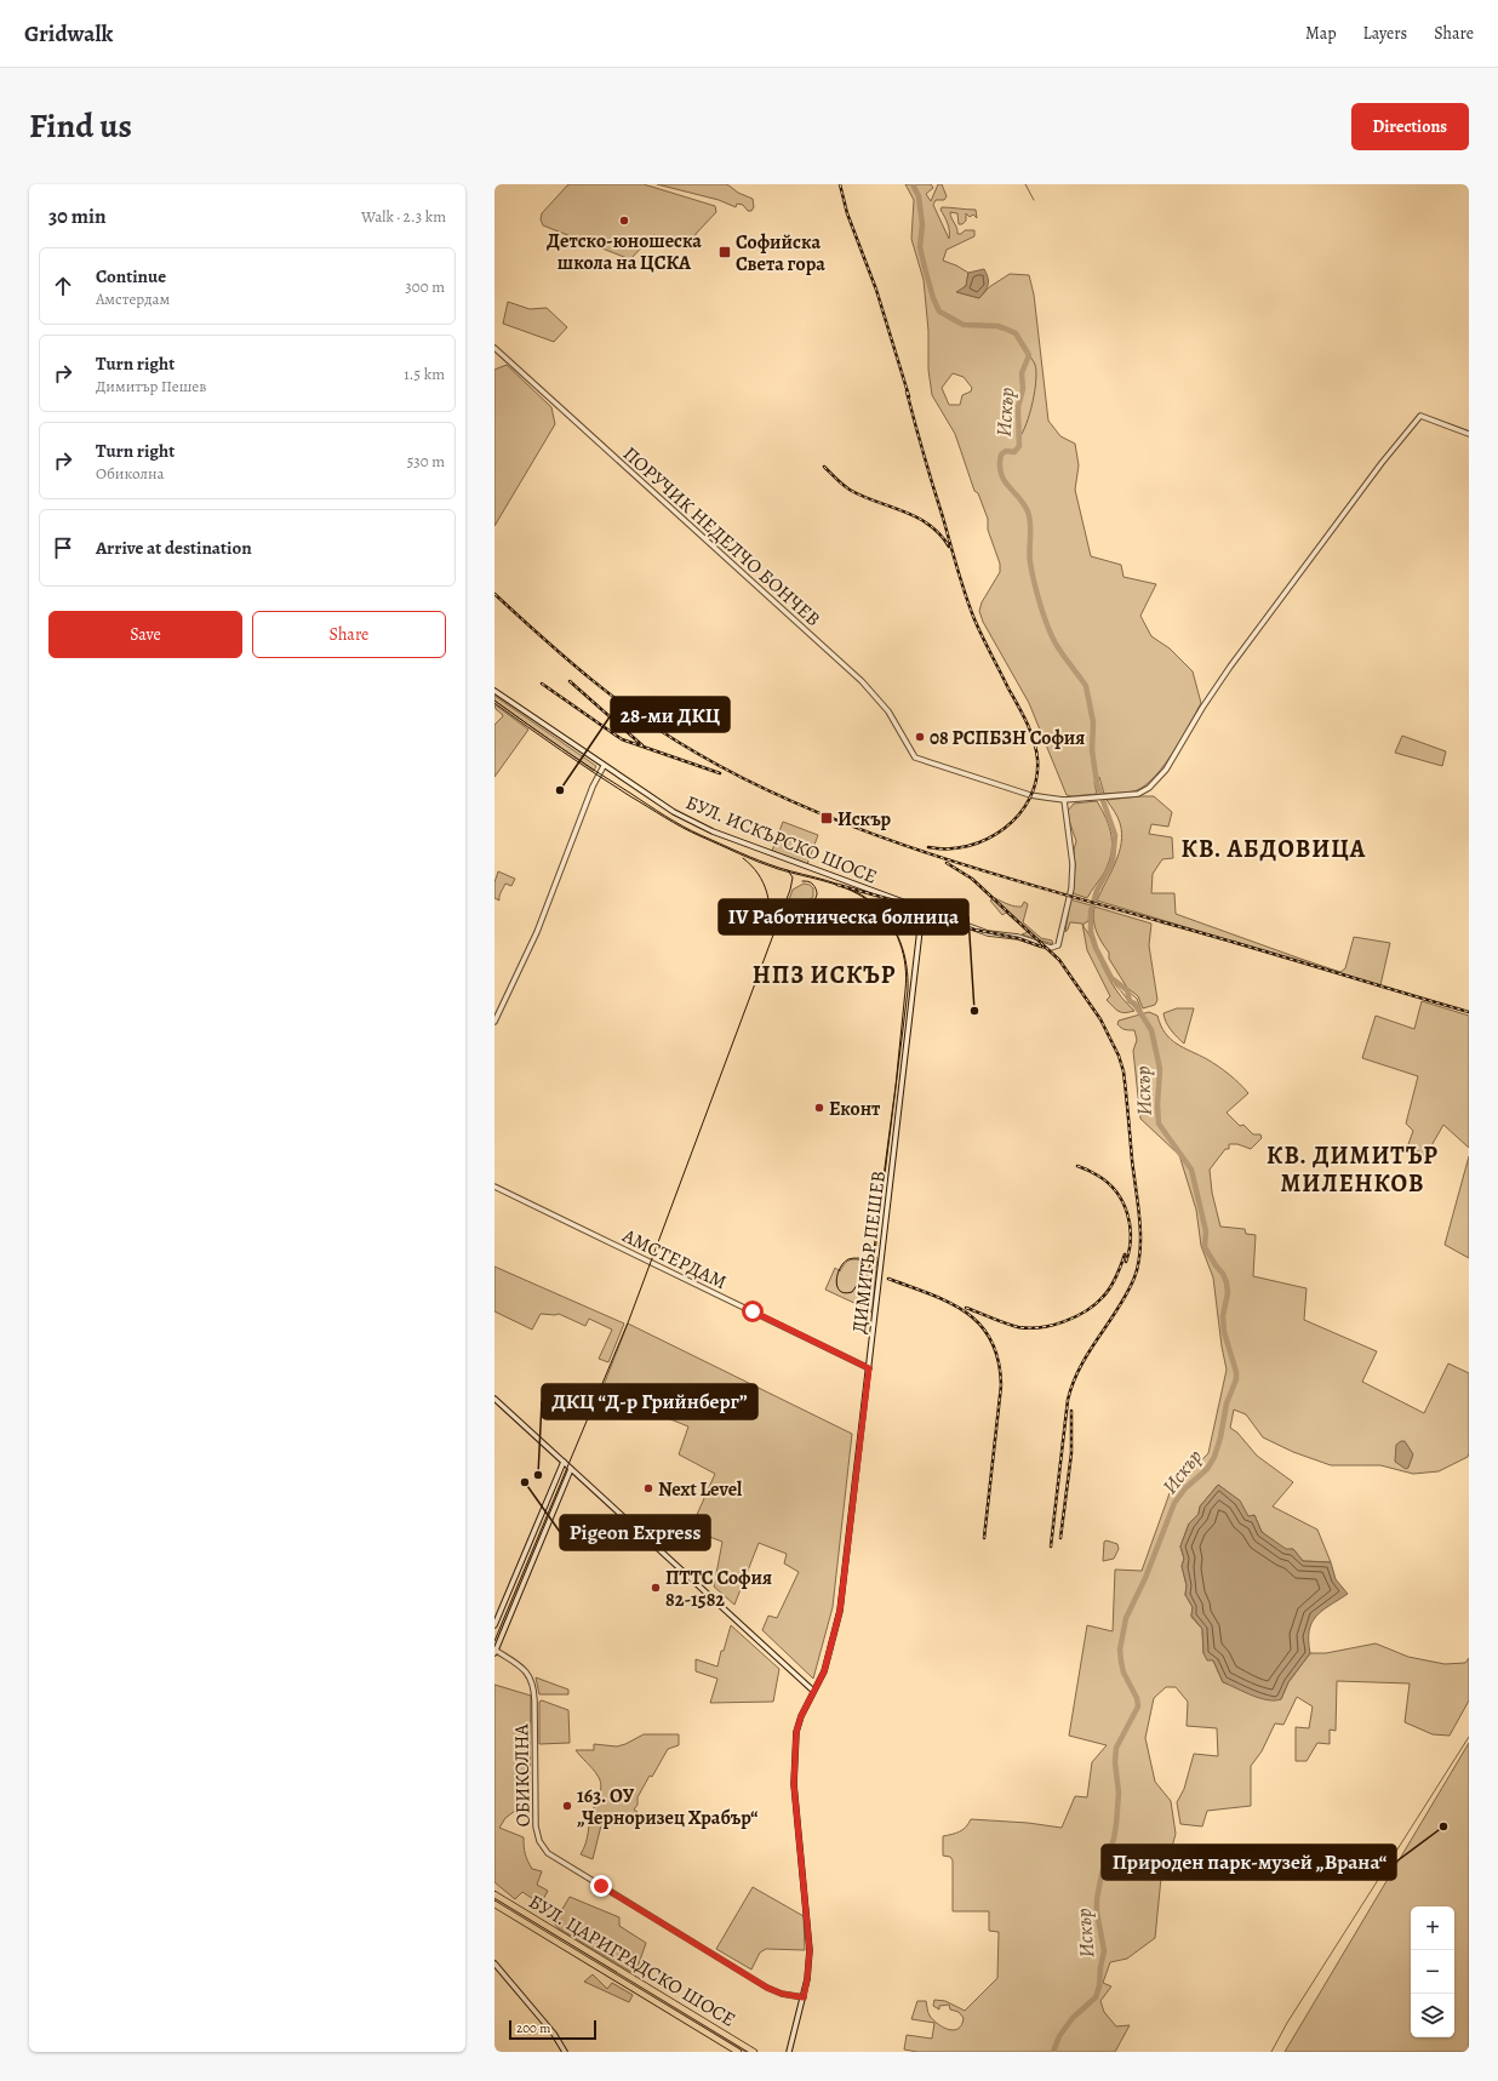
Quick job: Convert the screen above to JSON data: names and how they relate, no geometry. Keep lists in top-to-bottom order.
{
  "streets": {
    "highway": ["БУЛ. ЦАРИГРАДСКО ШОСЕ"],
    "street": [
      "ПОРУЧИК НЕДЕЛЧО БОНЧЕВ",
      "БУЛ. ИСКЪРСКО ШОСЕ",
      "ДИМИТЪР ПЕШЕВ",
      "АМСТЕРДАМ",
      "ОБИКОЛНА"
    ]
  },
  "crossings": [
    ["ПОРУЧИК НЕДЕЛЧО БОНЧЕВ", "БУЛ. ИСКЪРСКО ШОСЕ"],
    ["БУЛ. ИСКЪРСКО ШОСЕ", "ДИМИТЪР ПЕШЕВ"],
    ["ДИМИТЪР ПЕШЕВ", "АМСТЕРДАМ"],
    ["ДИМИТЪР ПЕШЕВ", "ОБИКОЛНА"]
  ],
  "districts": ["КВ. АБДОВИЦА", "НПЗ ИСКЪР", "КВ. ДИМИТЪР МИЛЕНКОВ"],
  "water": ["Искър"],
  "places": {
    "other": [
      "Детско-юношеска школа на ЦСКА",
      "08 РСПБЗН София",
      "28-ми ДКЦ",
      "IV Работническа болница",
      "Еконт",
      "ДКЦ “Д-р Грийнберг”",
      "Pigeon Express",
      "Next Level",
      "ПТТС София 82-1582",
      "163. ОУ „Черноризец Храбър“",
      "Природен парк-музей „Врана“"
    ],
    "transit": ["Софийска Света гора", "Искър"]
  },
  "scale_bar": "200 m",
  "page": {
    "header": "Gridwalk",
    "nav": ["Map", "Layers", "Share"],
    "title": "Find us",
    "buttons": [
      "Directions",
      ["Save", "Share"]
    ],
    "heading": ["30 min", "Walk · 2.3 km"],
    "list": [
      ["Continue", "Амстердам", "300 m"],
      ["Turn right", "Димитър Пешев", "1.5 km"],
      ["Turn right", "Обиколна", "530 m"],
      "Arrive at destination"
    ],
    "map_buttons": ["+", "−"],
    "scale": "200 m"
  }
}
